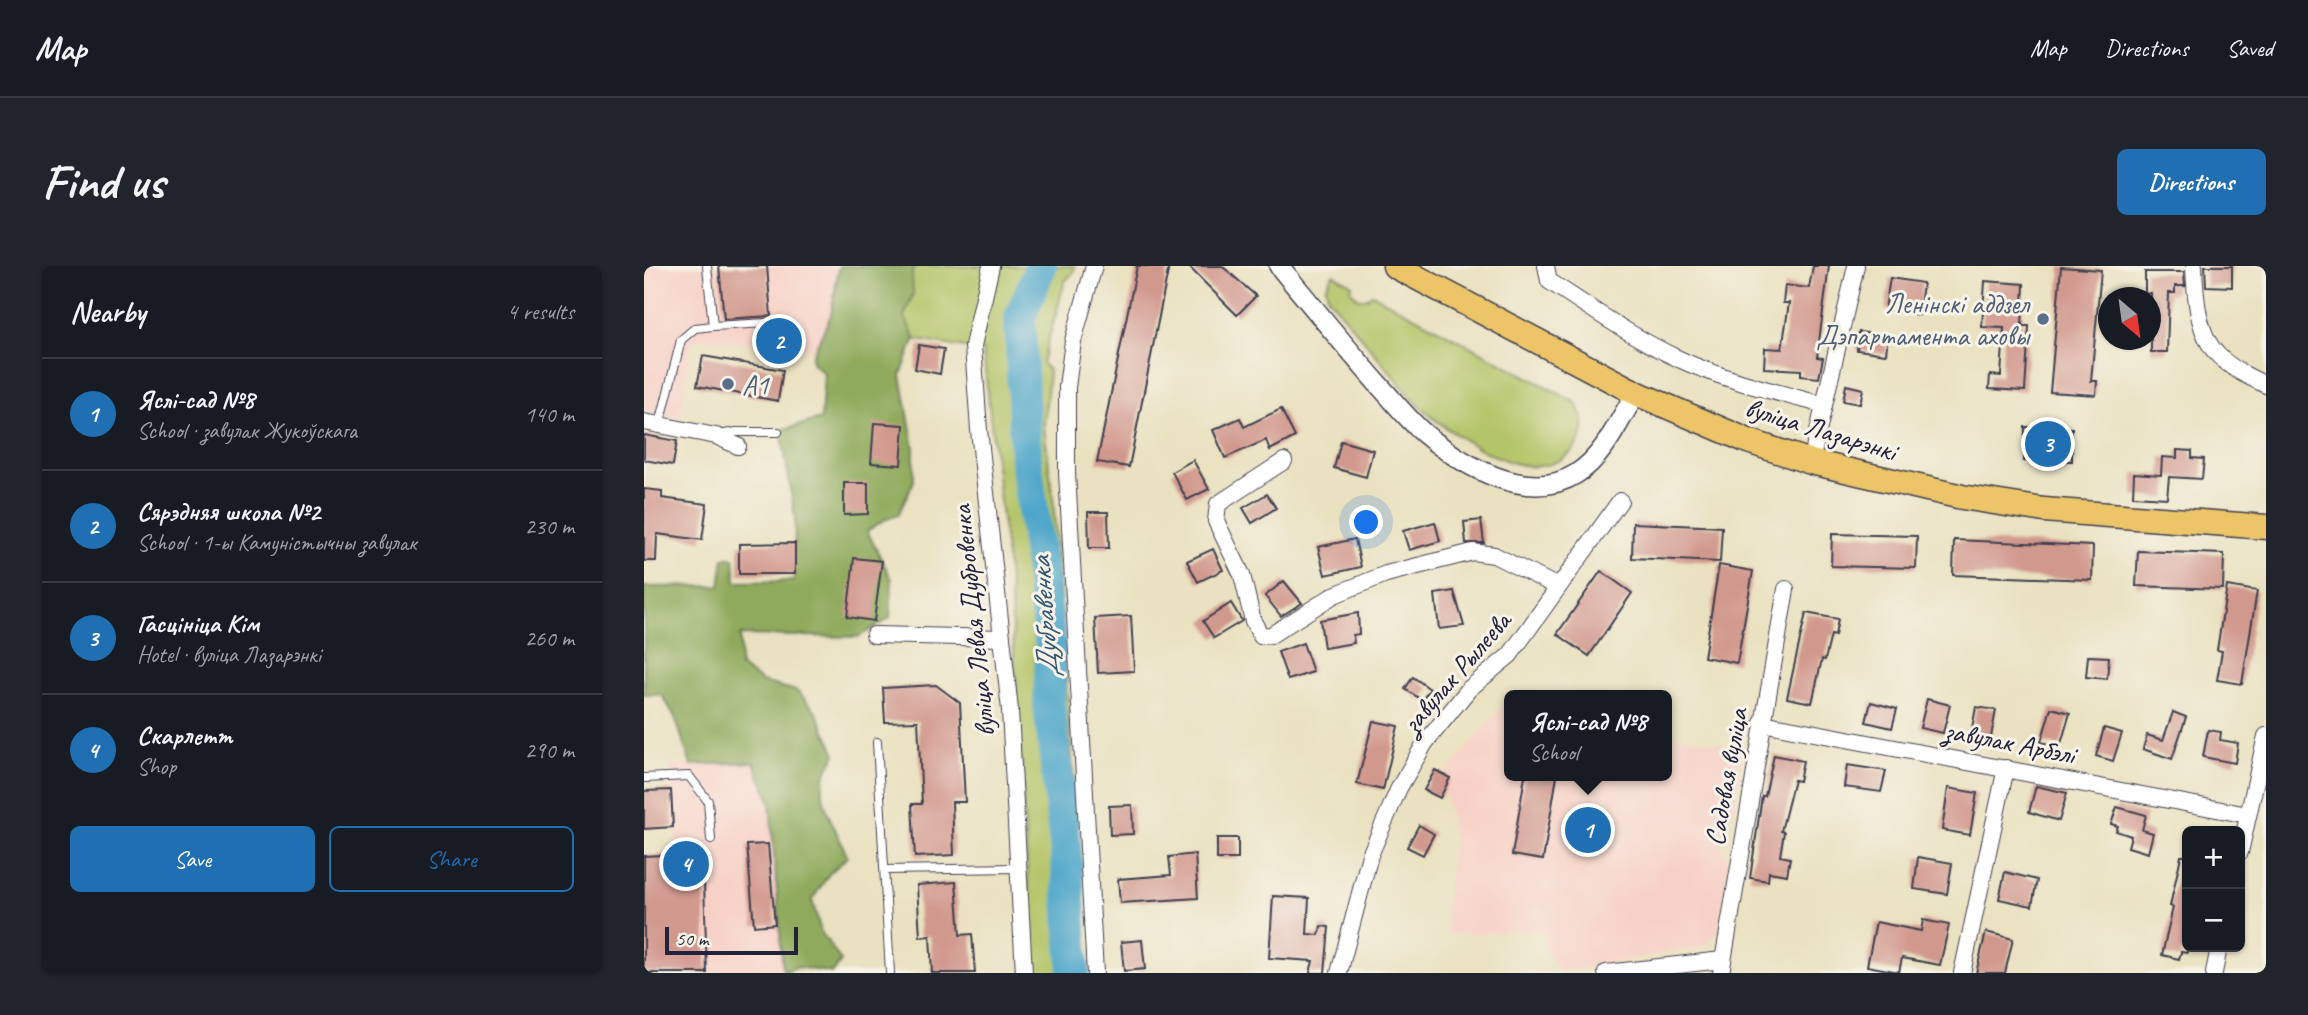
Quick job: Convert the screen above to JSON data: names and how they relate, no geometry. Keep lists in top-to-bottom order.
{
  "streets": {
    "main road": ["вуліца Лазарэнкі"],
    "street": [
      "вуліца Левая Дубровенка",
      "завулак Рылеева",
      "завулак Арбэлі",
      "Садовая вуліца"
    ]
  },
  "crossings": [
    ["завулак Арбэлі", "Садовая вуліца"]
  ],
  "water": ["Дубравенка"],
  "places": ["Ленінскі аддзел Дэпартамента аховы", "A1"],
  "scale_bar": "50 m",
  "north": "bottom right",
  "page": {
    "header": "Map",
    "nav": ["Map", "Directions", "Saved"],
    "buttons": [
      "Directions",
      ["Save", "Share"]
    ],
    "title": "Find us",
    "heading": ["Nearby", "4 results"],
    "pins": [
      "2",
      "3",
      "1",
      "4"
    ],
    "list": [
      {
        "mark": "1",
        "name": "Яслі-сад №8",
        "note": "School · завулак Жукоўскага",
        "value": "140 m"
      },
      {
        "mark": "2",
        "name": "Сярэдняя школа №2",
        "note": "School · 1-ы Камуністычны завулак",
        "value": "230 m"
      },
      {
        "mark": "3",
        "name": "Гасцініца Кім",
        "note": "Hotel · вуліца Лазарэнкі",
        "value": "260 m"
      },
      {
        "mark": "4",
        "name": "Скарлетт",
        "note": "Shop",
        "value": "290 m"
      }
    ],
    "popup": ["Яслі-сад №8", "School"],
    "map_buttons": ["+", "−"],
    "scale": "50 m"
  }
}
